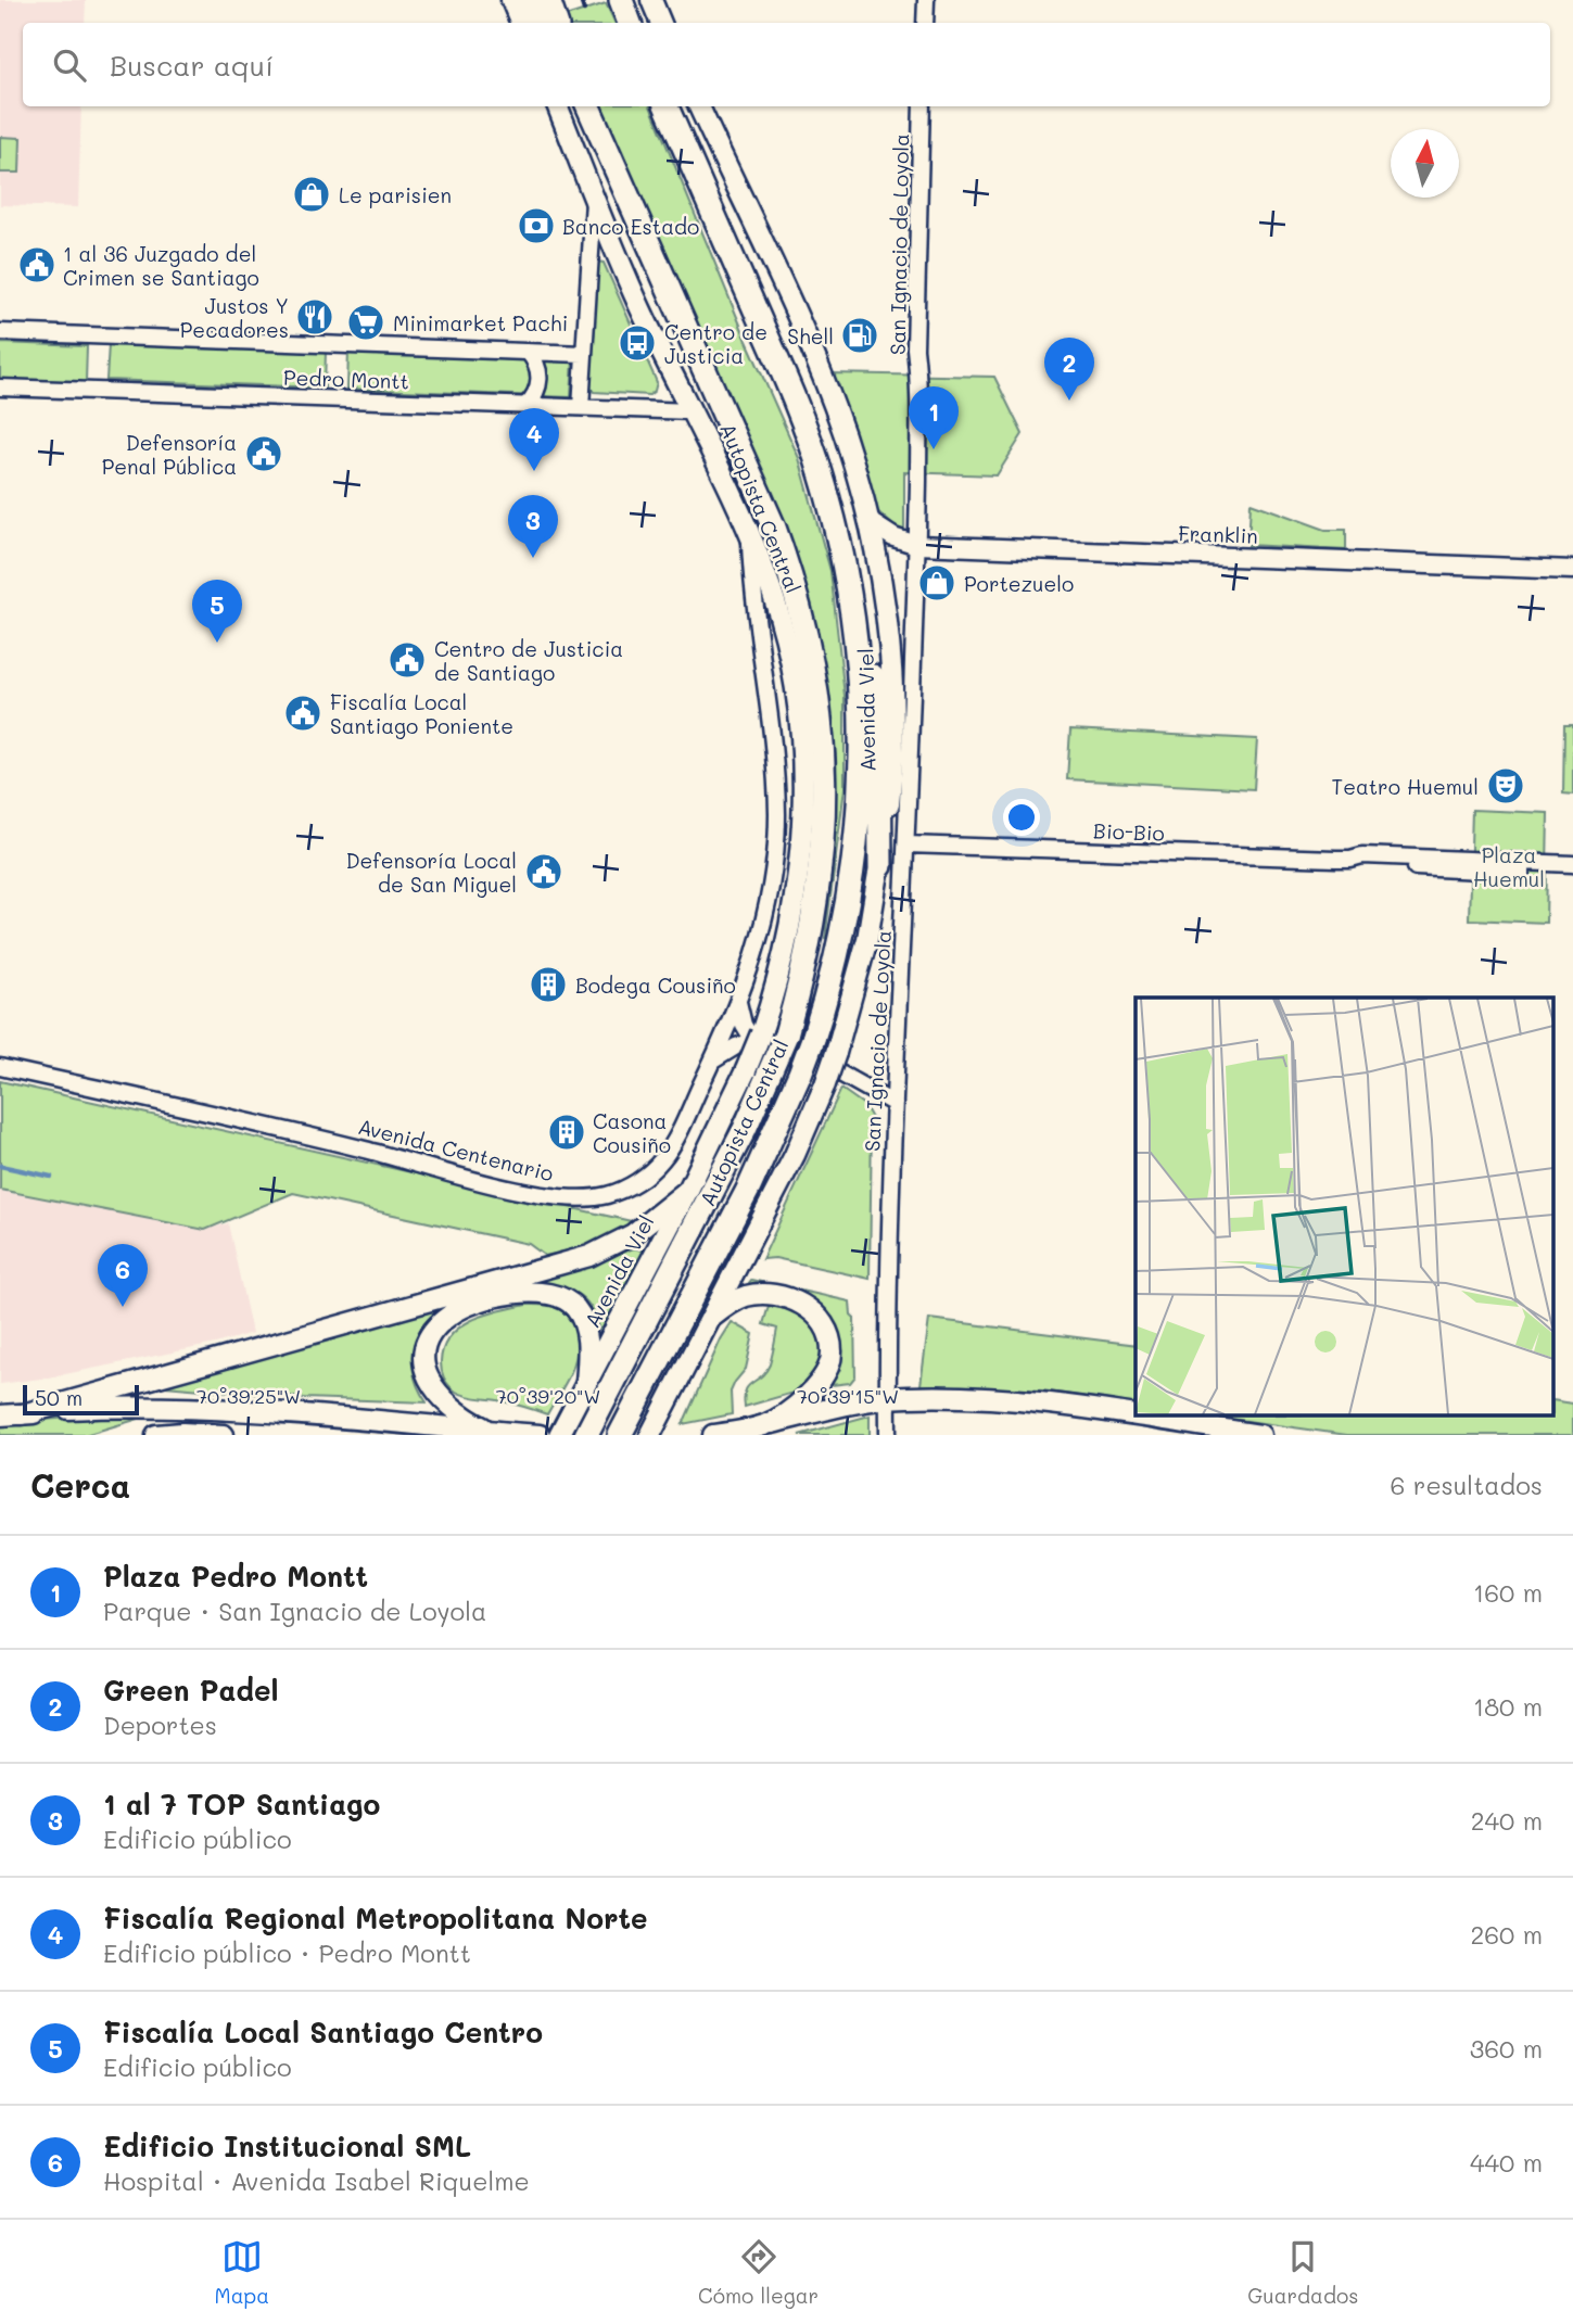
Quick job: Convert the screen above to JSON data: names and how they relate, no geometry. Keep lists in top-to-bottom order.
{
  "streets": {
    "highway": ["Autopista Central"],
    "main road": ["Franklin", "Avenida Viel"],
    "street": [
      "San Ignacio de Loyola",
      "Pedro Montt",
      "Bio-Bio",
      "Avenida Centenario"
    ]
  },
  "crossings": [
    ["San Ignacio de Loyola", "Franklin"],
    ["San Ignacio de Loyola", "Bio-Bio"],
    ["Pedro Montt", "Avenida Viel"],
    ["Autopista Central", "Avenida Viel"],
    ["Franklin", "Avenida Viel"],
    ["Avenida Viel", "Avenida Centenario"]
  ],
  "parks": ["Plaza Huemul"],
  "places": {
    "shop": ["Le parisien", "Portezuelo"],
    "bank": ["Banco Estado"],
    "public building": [
      "1 al 36 Juzgado del Crimen se Santiago",
      "Defensoría Penal Pública",
      "Centro de Justicia de Santiago",
      "Fiscalía Local Santiago Poniente",
      "Defensoría Local de San Miguel"
    ],
    "restaurant": ["Justos Y Pecadores"],
    "supermarket": ["Minimarket Pachi"],
    "fuel station": ["Shell"],
    "bus stop": ["Centro de Justicia"],
    "theatre": ["Teatro Huemul"],
    "building": ["Bodega Cousiño", "Casona Cousiño"]
  },
  "scale_bar": "50 m",
  "north": "top",
  "page": {
    "search": "Buscar aquí",
    "pins": [
      "2",
      "1",
      "4",
      "3",
      "5",
      "6"
    ],
    "scale": "50 m",
    "heading": ["Cerca", "6 resultados"],
    "list": [
      {
        "mark": "1",
        "name": "Plaza Pedro Montt",
        "note": "Parque · San Ignacio de Loyola",
        "value": "160 m"
      },
      {
        "mark": "2",
        "name": "Green Padel",
        "note": "Deportes",
        "value": "180 m"
      },
      {
        "mark": "3",
        "name": "1 al 7 TOP Santiago",
        "note": "Edificio público",
        "value": "240 m"
      },
      {
        "mark": "4",
        "name": "Fiscalía Regional Metropolitana Norte",
        "note": "Edificio público · Pedro Montt",
        "value": "260 m"
      },
      {
        "mark": "5",
        "name": "Fiscalía Local Santiago Centro",
        "note": "Edificio público",
        "value": "360 m"
      },
      {
        "mark": "6",
        "name": "Edificio Institucional SML",
        "note": "Hospital · Avenida Isabel Riquelme",
        "value": "440 m"
      }
    ],
    "nav": ["Mapa", "Cómo llegar", "Guardados"]
  },
  "coordinates": ["70°39'25\"W", "70°39'20\"W", "70°39'15\"W"]
}
